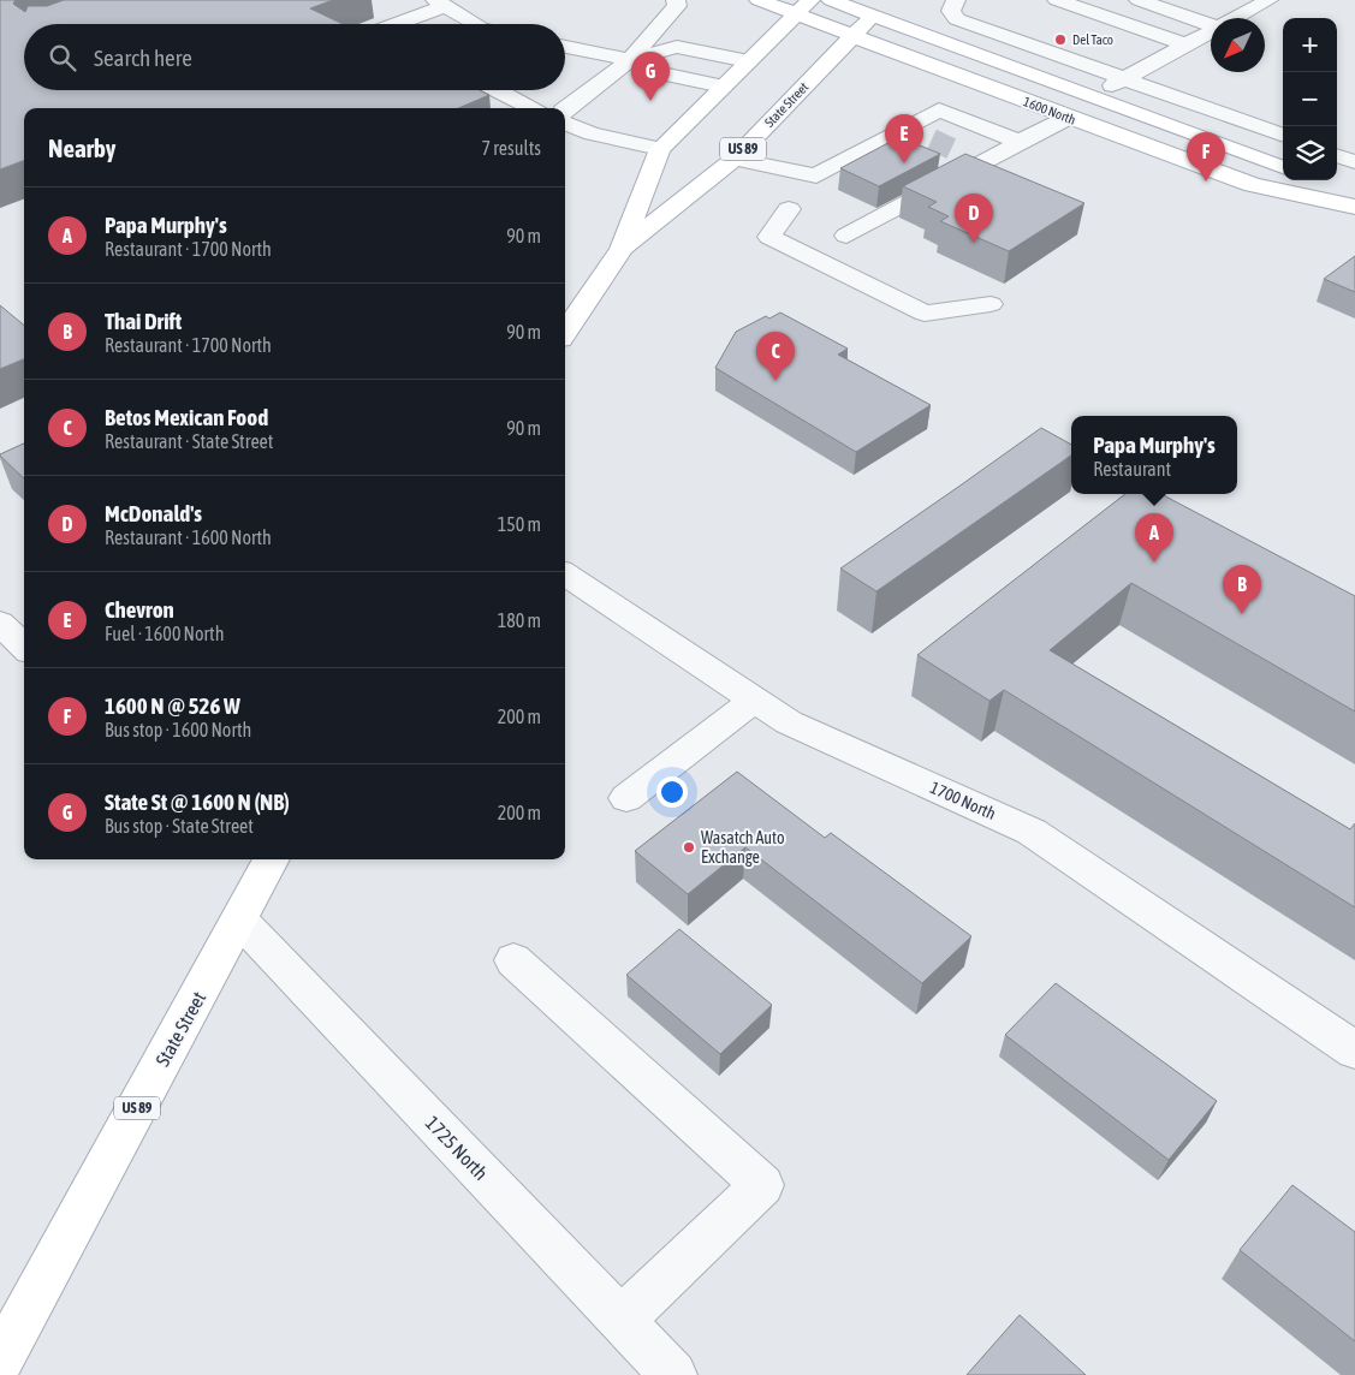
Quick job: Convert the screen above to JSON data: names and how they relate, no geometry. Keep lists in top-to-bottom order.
{
  "streets": {
    "main road": ["State Street", "1600 North", "US 89"],
    "street": ["1700 North", "1725 North"]
  },
  "crossings": [
    ["State Street", "1600 North"],
    ["State Street", "1725 North"]
  ],
  "places": ["Del Taco", "Wasatch Auto Exchange"],
  "north": "bottom left",
  "page": {
    "map_buttons": ["+", "−"],
    "search": "Search here",
    "pins": [
      "G",
      "E",
      "F",
      "D",
      "C",
      "A",
      "B"
    ],
    "heading": ["Nearby", "7 results"],
    "list": [
      {
        "mark": "A",
        "name": "Papa Murphy's",
        "note": "Restaurant · 1700 North",
        "value": "90 m"
      },
      {
        "mark": "B",
        "name": "Thai Drift",
        "note": "Restaurant · 1700 North",
        "value": "90 m"
      },
      {
        "mark": "C",
        "name": "Betos Mexican Food",
        "note": "Restaurant · State Street",
        "value": "90 m"
      },
      {
        "mark": "D",
        "name": "McDonald's",
        "note": "Restaurant · 1600 North",
        "value": "150 m"
      },
      {
        "mark": "E",
        "name": "Chevron",
        "note": "Fuel · 1600 North",
        "value": "180 m"
      },
      {
        "mark": "F",
        "name": "1600 N @ 526 W",
        "note": "Bus stop · 1600 North",
        "value": "200 m"
      },
      {
        "mark": "G",
        "name": "State St @ 1600 N (NB)",
        "note": "Bus stop · State Street",
        "value": "200 m"
      }
    ],
    "popup": ["Papa Murphy's", "Restaurant"]
  }
}
